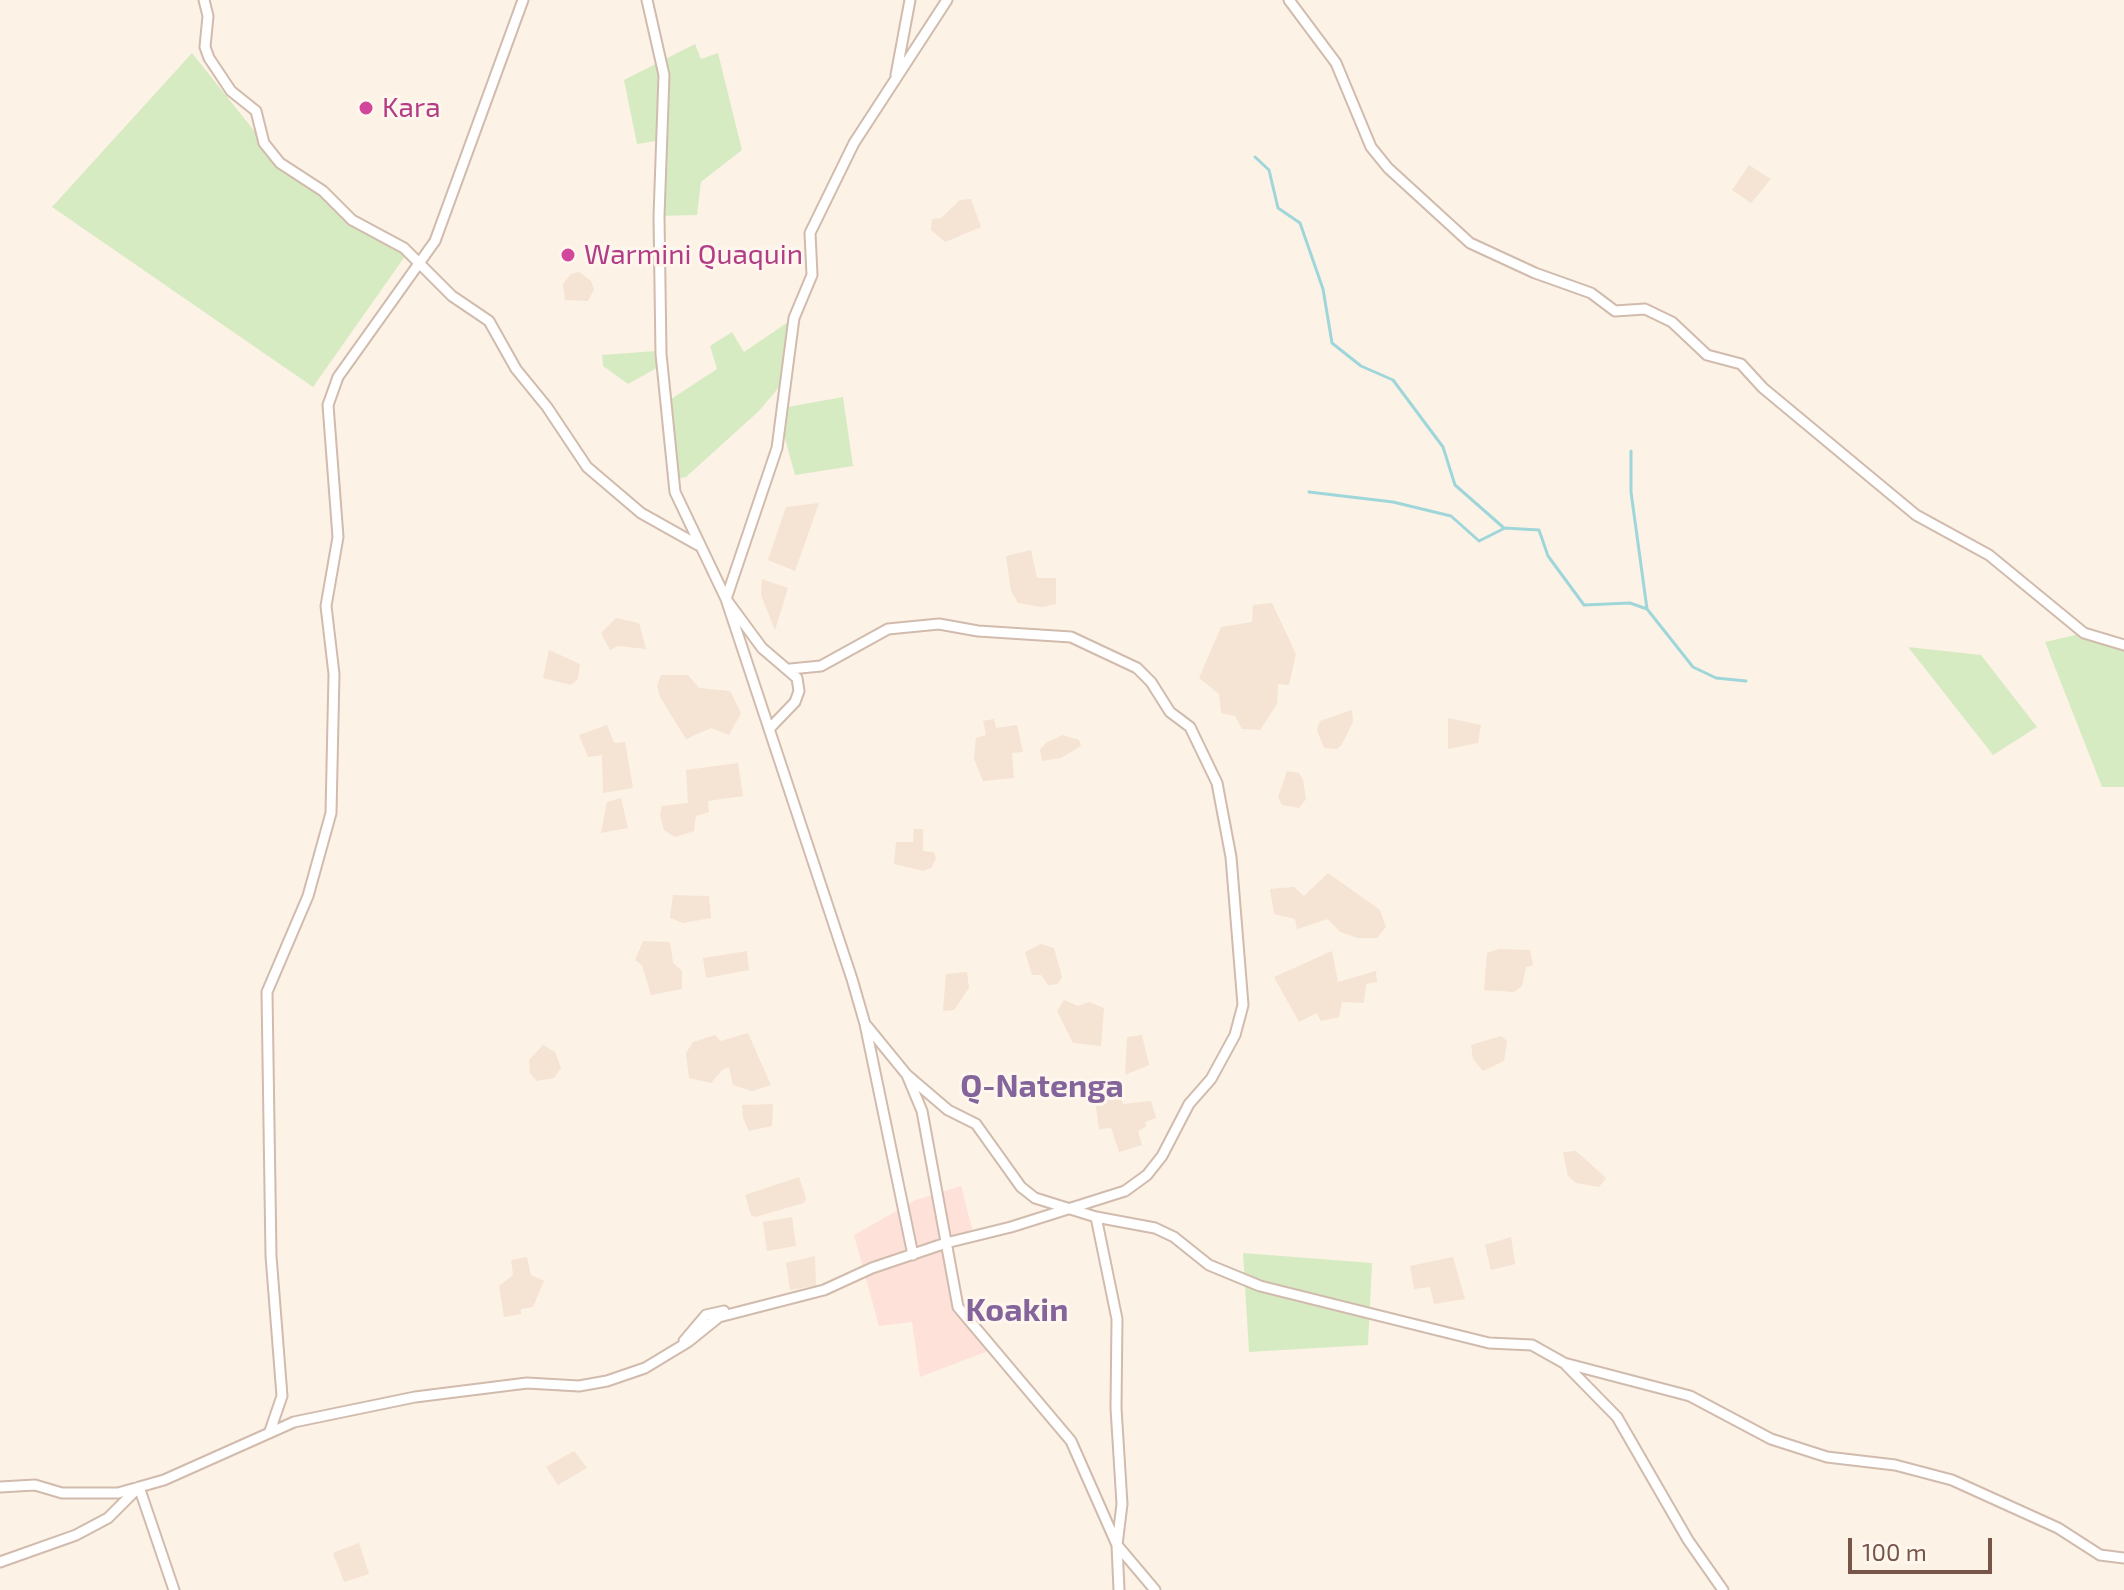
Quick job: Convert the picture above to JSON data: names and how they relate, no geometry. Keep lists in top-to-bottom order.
{
  "districts": ["Q-Natenga", "Koakin"],
  "places": ["Kara", "Warmini Quaquin"],
  "scale_bar": "100 m"
}
